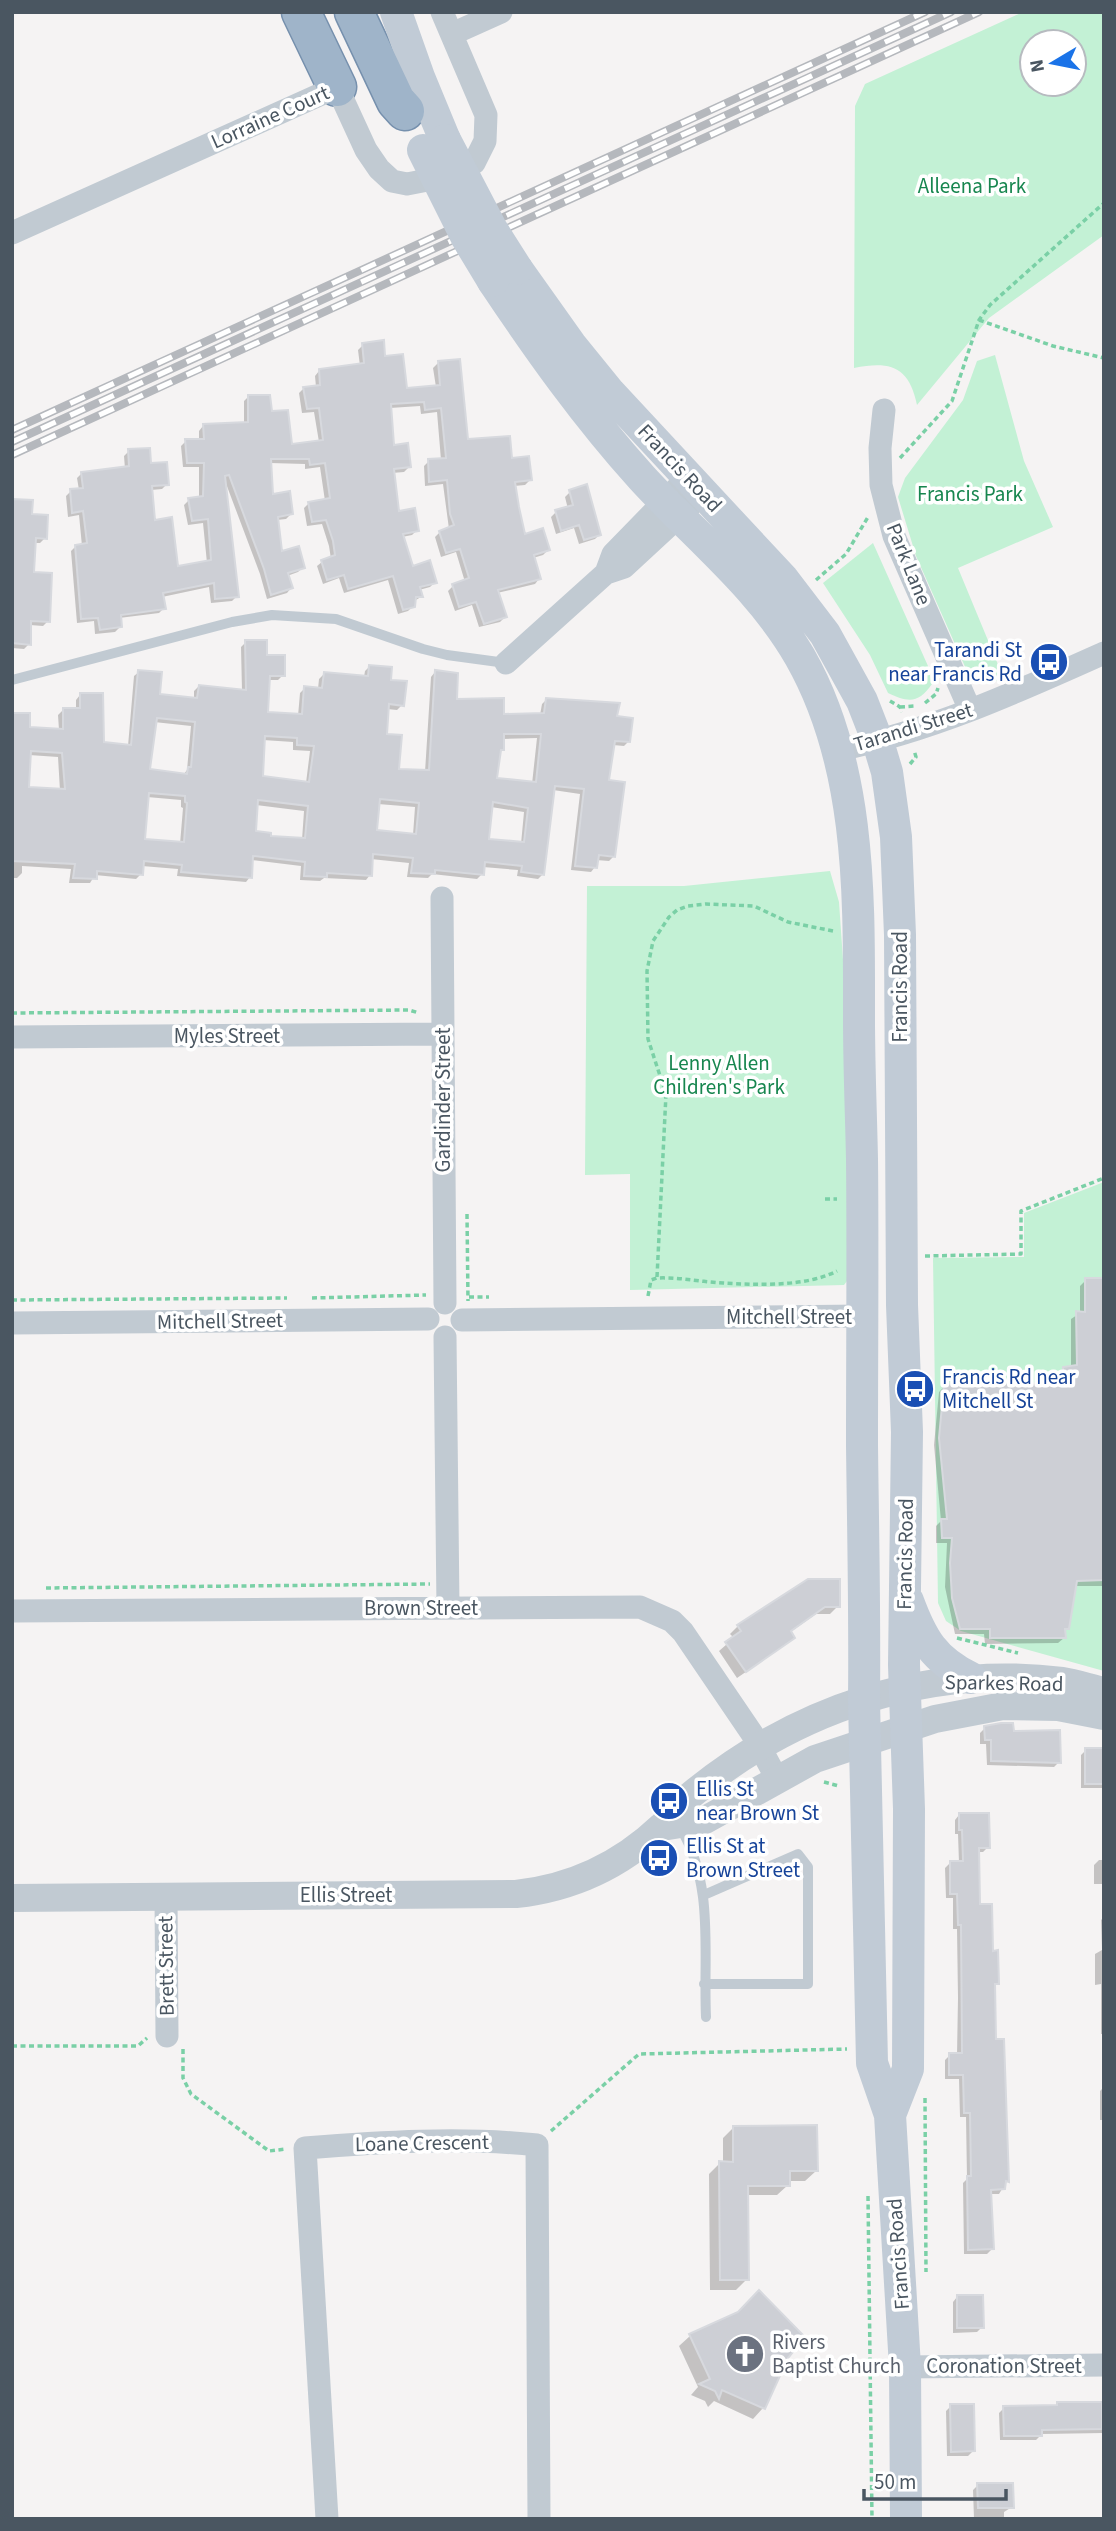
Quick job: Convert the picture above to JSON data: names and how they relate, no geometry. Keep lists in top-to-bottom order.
{
  "streets": {
    "main road": ["Francis Road"],
    "street": [
      "Lorraine Court",
      "Park Lane",
      "Tarandi Street",
      "Myles Street",
      "Gardinder Street",
      "Mitchell Street",
      "Brown Street",
      "Sparkes Road",
      "Ellis Street",
      "Brett Street",
      "Loane Crescent",
      "Coronation Street"
    ]
  },
  "crossings": [
    ["Francis Road", "Tarandi Street"],
    ["Francis Road", "Mitchell Street"],
    ["Francis Road", "Sparkes Road"],
    ["Francis Road", "Ellis Street"],
    ["Francis Road", "Coronation Street"],
    ["Park Lane", "Tarandi Street"],
    ["Myles Street", "Gardinder Street"],
    ["Gardinder Street", "Mitchell Street"],
    ["Brown Street", "Ellis Street"],
    ["Sparkes Road", "Ellis Street"],
    ["Ellis Street", "Brett Street"]
  ],
  "parks": ["Alleena Park", "Francis Park", "Lenny Allen Children's Park"],
  "places": {
    "bus stop": [
      "Tarandi St near Francis Rd",
      "Francis Rd near Mitchell St",
      "Ellis St near Brown St",
      "Ellis St at Brown Street"
    ],
    "church": ["Rivers Baptist Church"]
  },
  "scale_bar": "50 m",
  "north": "left"
}
